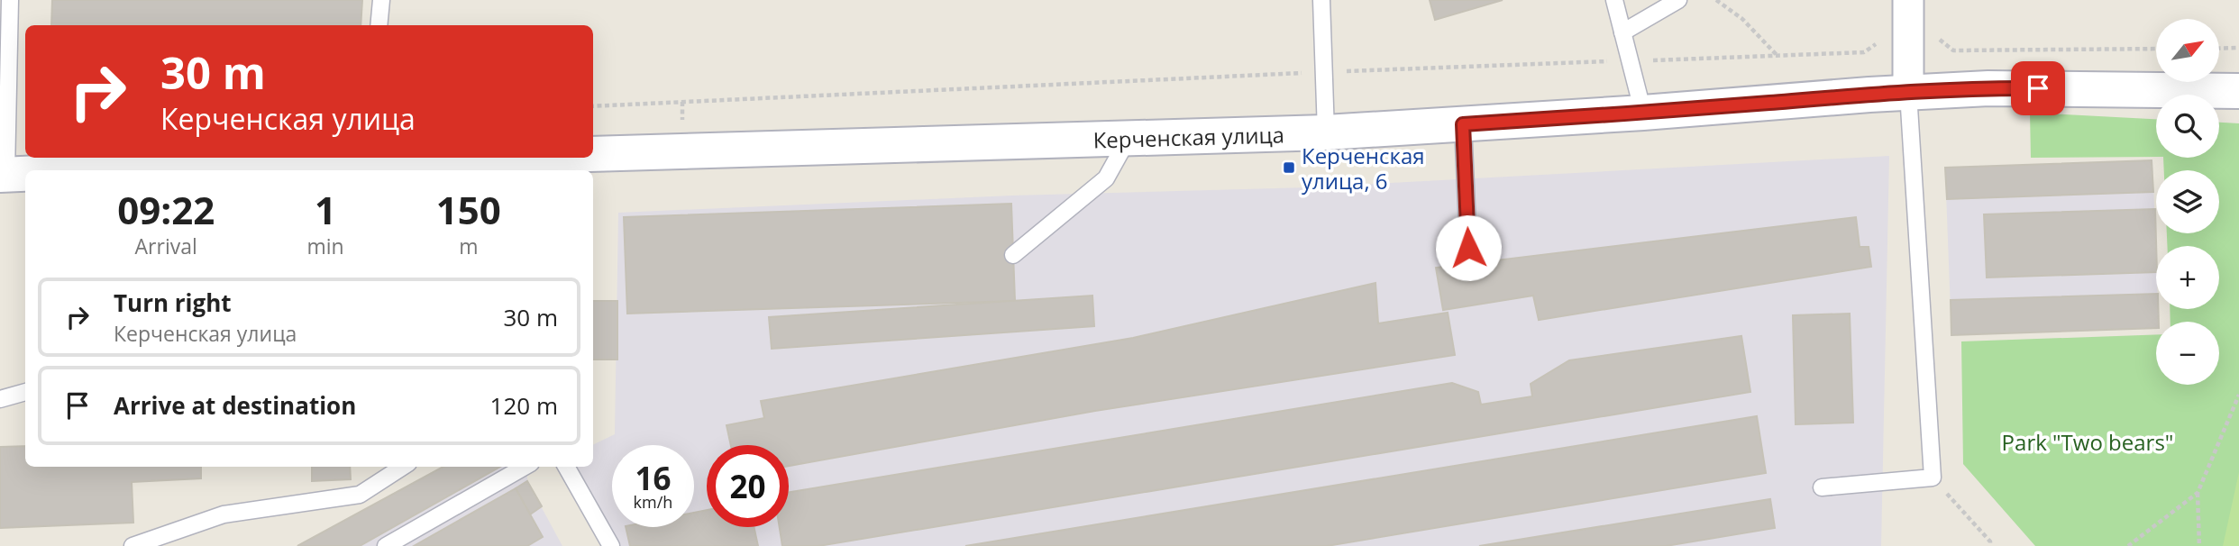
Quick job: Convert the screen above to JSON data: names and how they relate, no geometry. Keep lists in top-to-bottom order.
{
  "streets": {
    "street": ["Керченская улица"]
  },
  "parks": ["Park \"Two bears\""],
  "places": {
    "transit": ["Керченская улица, 6"]
  },
  "north": "top right",
  "page": {
    "map_buttons": ["+", "−"],
    "turn": ["30 m", "Керченская улица"],
    "eta": [
      "09:22",
      "Arrival",
      "1",
      "min",
      "150",
      "m"
    ],
    "list": [
      {
        "name": "Turn right",
        "note": "Керченская улица",
        "value": "30 m"
      },
      {
        "name": "Arrive at destination",
        "value": "120 m"
      }
    ],
    "speed": "16 km/h",
    "limit": "20"
  }
}
